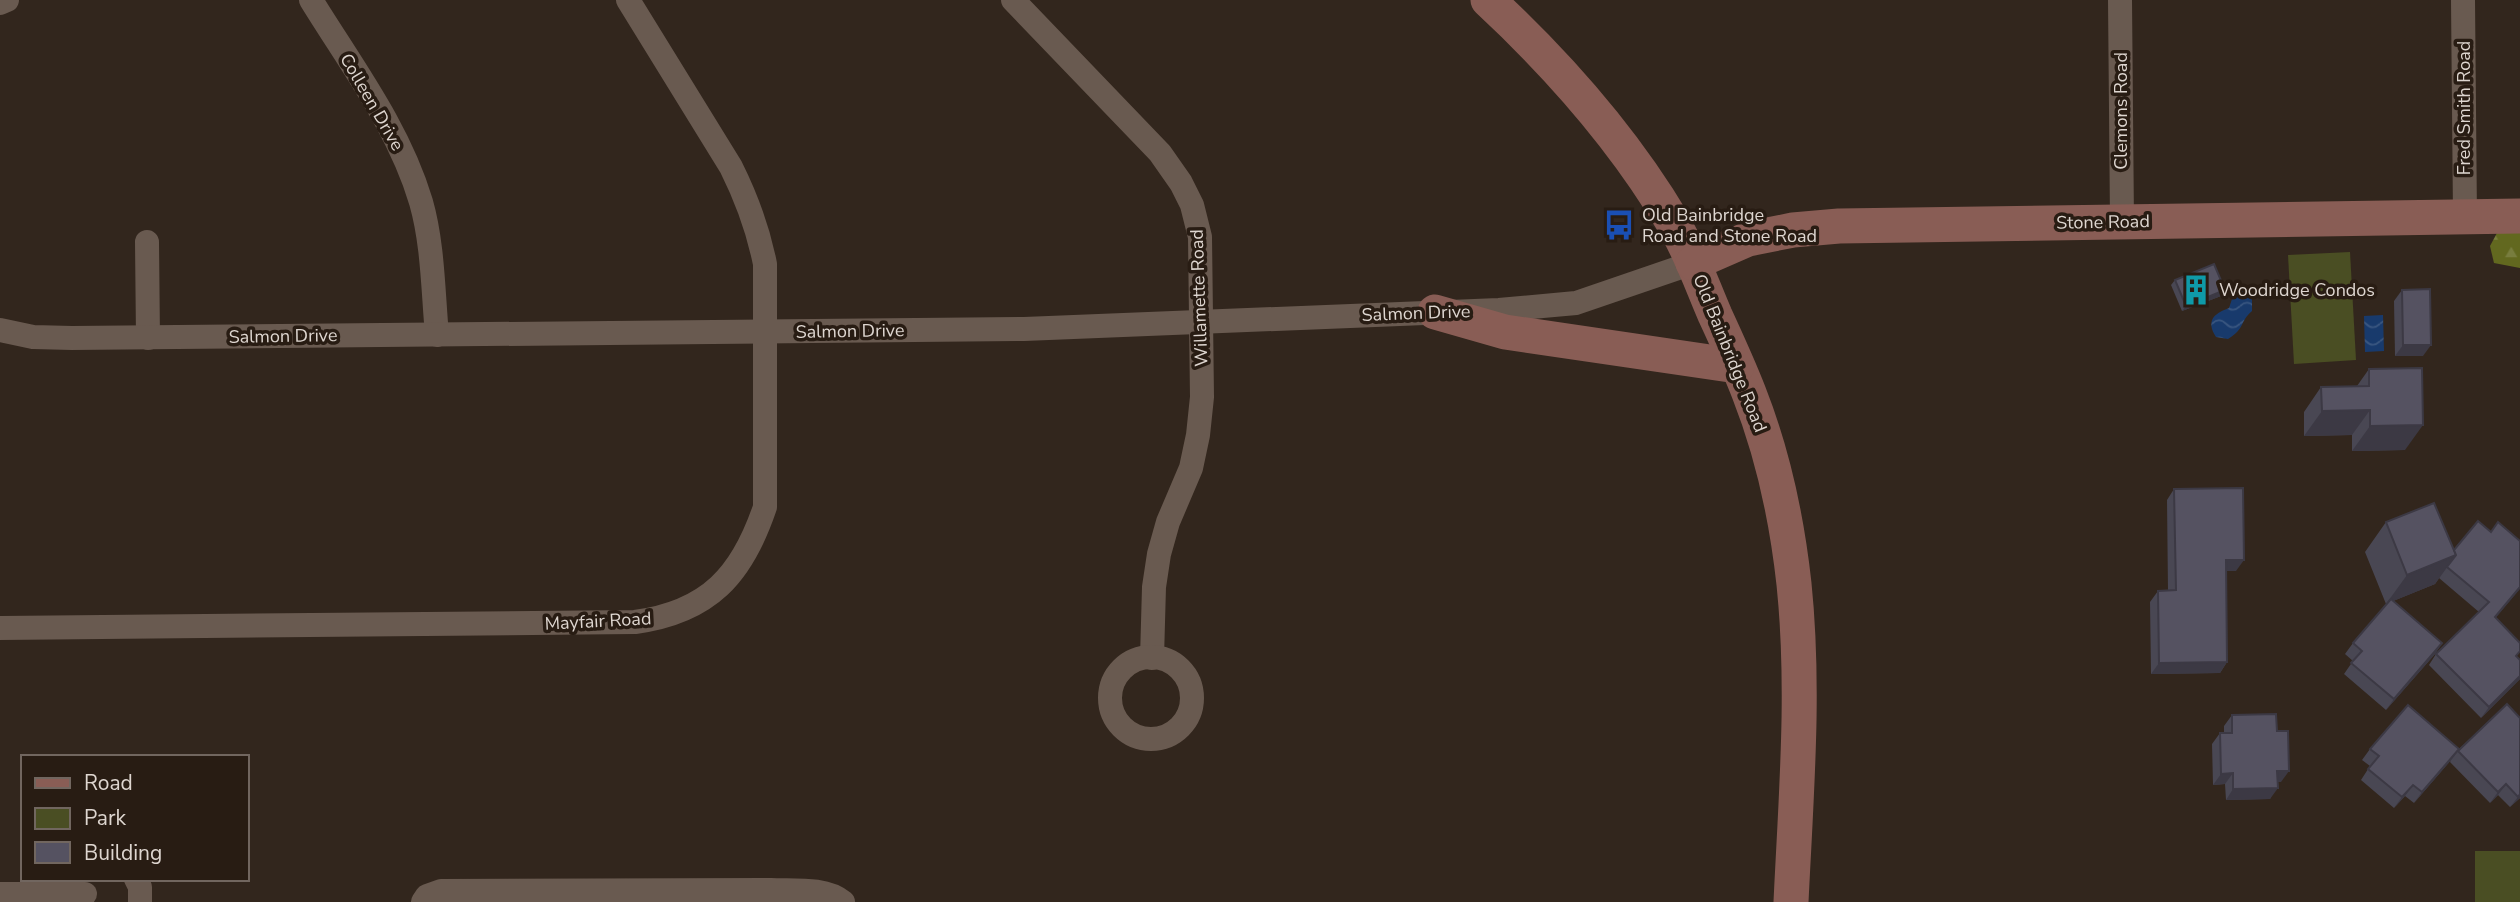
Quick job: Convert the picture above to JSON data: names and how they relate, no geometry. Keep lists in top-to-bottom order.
{
  "streets": {
    "main road": ["Stone Road", "Old Bainbridge Road"],
    "street": [
      "Colleen Drive",
      "Fred Smith Road",
      "Clemons Road",
      "Willamette Road",
      "Salmon Drive",
      "Mayfair Road"
    ]
  },
  "crossings": [
    ["Colleen Drive", "Salmon Drive"],
    ["Fred Smith Road", "Stone Road"],
    ["Clemons Road", "Stone Road"],
    ["Stone Road", "Salmon Drive"],
    ["Stone Road", "Old Bainbridge Road"],
    ["Willamette Road", "Salmon Drive"],
    ["Salmon Drive", "Old Bainbridge Road"],
    ["Salmon Drive", "Mayfair Road"]
  ],
  "places": {
    "bus stop": ["Old Bainbridge Road and Stone Road"],
    "building": ["Woodridge Condos"]
  },
  "legend": ["Road", "Park", "Building"]
}
